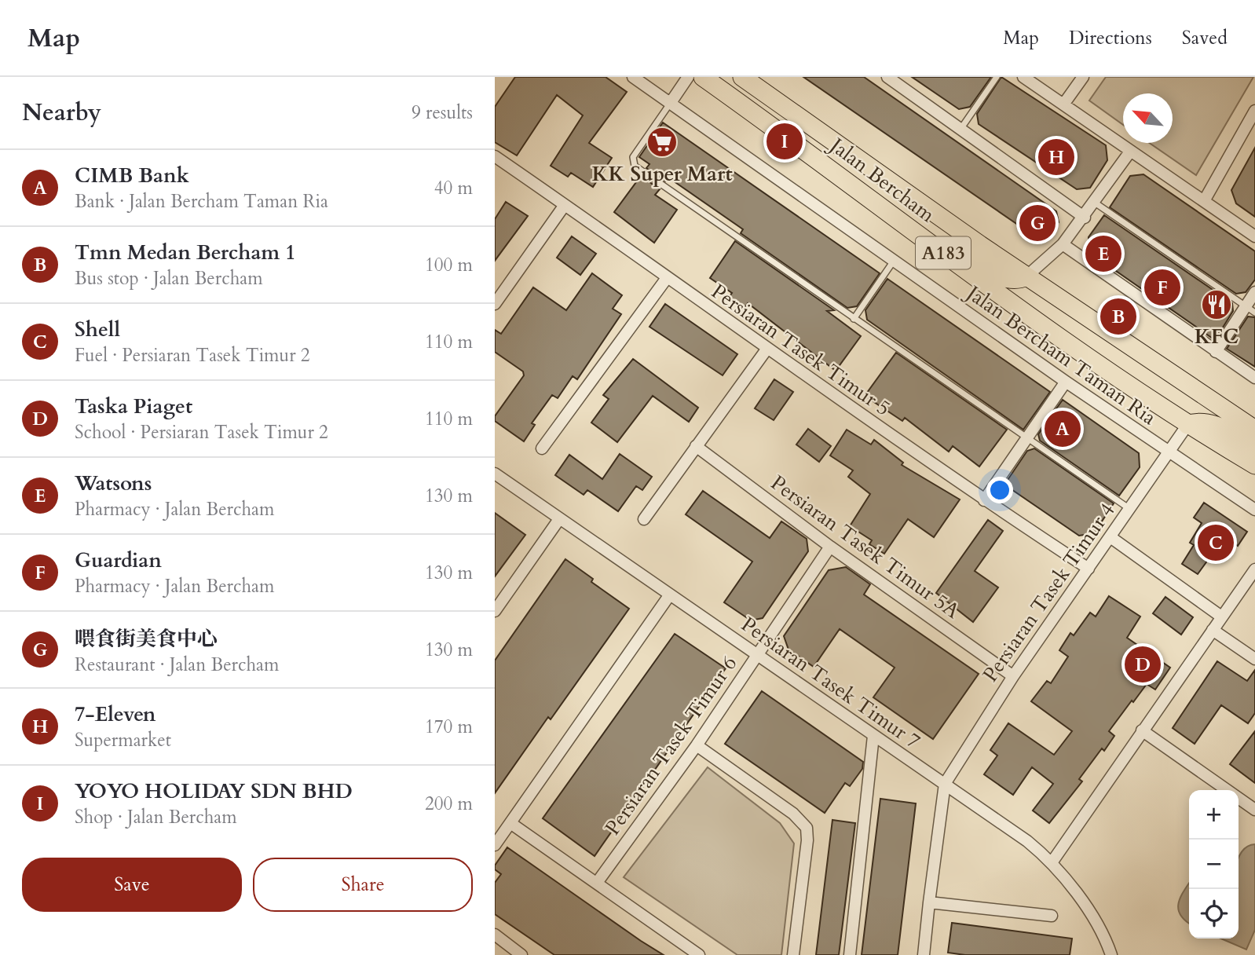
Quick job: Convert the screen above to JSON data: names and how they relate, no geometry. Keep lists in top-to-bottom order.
{
  "streets": {
    "main road": ["Jalan Bercham", "A183"],
    "street": [
      "Persiaran Tasek Timur 5",
      "Jalan Bercham Taman Ria",
      "Persiaran Tasek Timur 5A",
      "Persiaran Tasek Timur 4",
      "Persiaran Tasek Timur 7",
      "Persiaran Tasek Timur 6"
    ]
  },
  "crossings": [
    ["Jalan Bercham", "Persiaran Tasek Timur 4"],
    ["Persiaran Tasek Timur 5", "Persiaran Tasek Timur 4"],
    ["Jalan Bercham Taman Ria", "Persiaran Tasek Timur 4"],
    ["Persiaran Tasek Timur 5A", "Persiaran Tasek Timur 4"],
    ["Persiaran Tasek Timur 5A", "Persiaran Tasek Timur 6"],
    ["Persiaran Tasek Timur 4", "Persiaran Tasek Timur 7"],
    ["Persiaran Tasek Timur 7", "Persiaran Tasek Timur 6"]
  ],
  "places": {
    "supermarket": ["KK Super Mart"],
    "restaurant": ["KFC"]
  },
  "north": "top left",
  "page": {
    "header": "Map",
    "nav": ["Map", "Directions", "Saved"],
    "heading": ["Nearby", "9 results"],
    "pins": [
      "I",
      "H",
      "G",
      "E",
      "F",
      "B",
      "A",
      "C",
      "D"
    ],
    "list": [
      {
        "mark": "A",
        "name": "CIMB Bank",
        "note": "Bank · Jalan Bercham Taman Ria",
        "value": "40 m"
      },
      {
        "mark": "B",
        "name": "Tmn Medan Bercham 1",
        "note": "Bus stop · Jalan Bercham",
        "value": "100 m"
      },
      {
        "mark": "C",
        "name": "Shell",
        "note": "Fuel · Persiaran Tasek Timur 2",
        "value": "110 m"
      },
      {
        "mark": "D",
        "name": "Taska Piaget",
        "note": "School · Persiaran Tasek Timur 2",
        "value": "110 m"
      },
      {
        "mark": "E",
        "name": "Watsons",
        "note": "Pharmacy · Jalan Bercham",
        "value": "130 m"
      },
      {
        "mark": "F",
        "name": "Guardian",
        "note": "Pharmacy · Jalan Bercham",
        "value": "130 m"
      },
      {
        "mark": "G",
        "name": "喂食街美食中心",
        "note": "Restaurant · Jalan Bercham",
        "value": "130 m"
      },
      {
        "mark": "H",
        "name": "7-Eleven",
        "note": "Supermarket",
        "value": "170 m"
      },
      {
        "mark": "I",
        "name": "YOYO HOLIDAY SDN BHD",
        "note": "Shop · Jalan Bercham",
        "value": "200 m"
      }
    ],
    "map_buttons": ["+", "−"],
    "buttons": ["Save", "Share"]
  }
}
